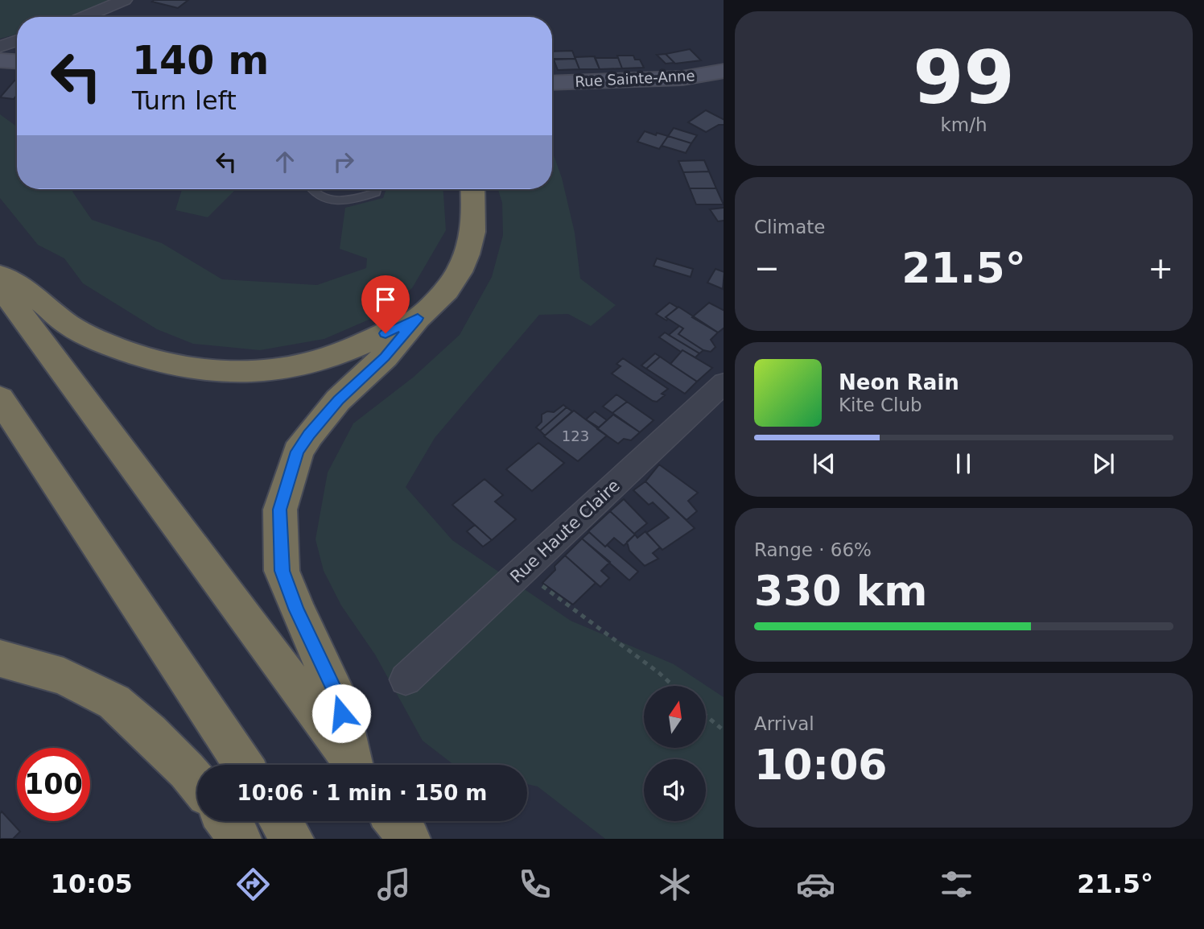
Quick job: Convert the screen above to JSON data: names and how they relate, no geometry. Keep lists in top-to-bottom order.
{
  "streets": {
    "main road": ["Rue Sainte-Anne"],
    "street": ["Rue Haute Claire"]
  },
  "house_numbers": ["123"],
  "north": "top",
  "page": {
    "tile": [
      ["99", "km/h"],
      "Climate",
      ["Range · 66%", "330 km"],
      ["Arrival", "10:06"]
    ],
    "turn": ["140 m", "Turn left"],
    "heat": ["−", "21.5°", "+"],
    "song": ["Neon Rain", "Kite Club"],
    "limit": "100",
    "trip": "10:06 · 1 min · 150 m",
    "tabs": ["10:05", "21.5°"]
  }
}
